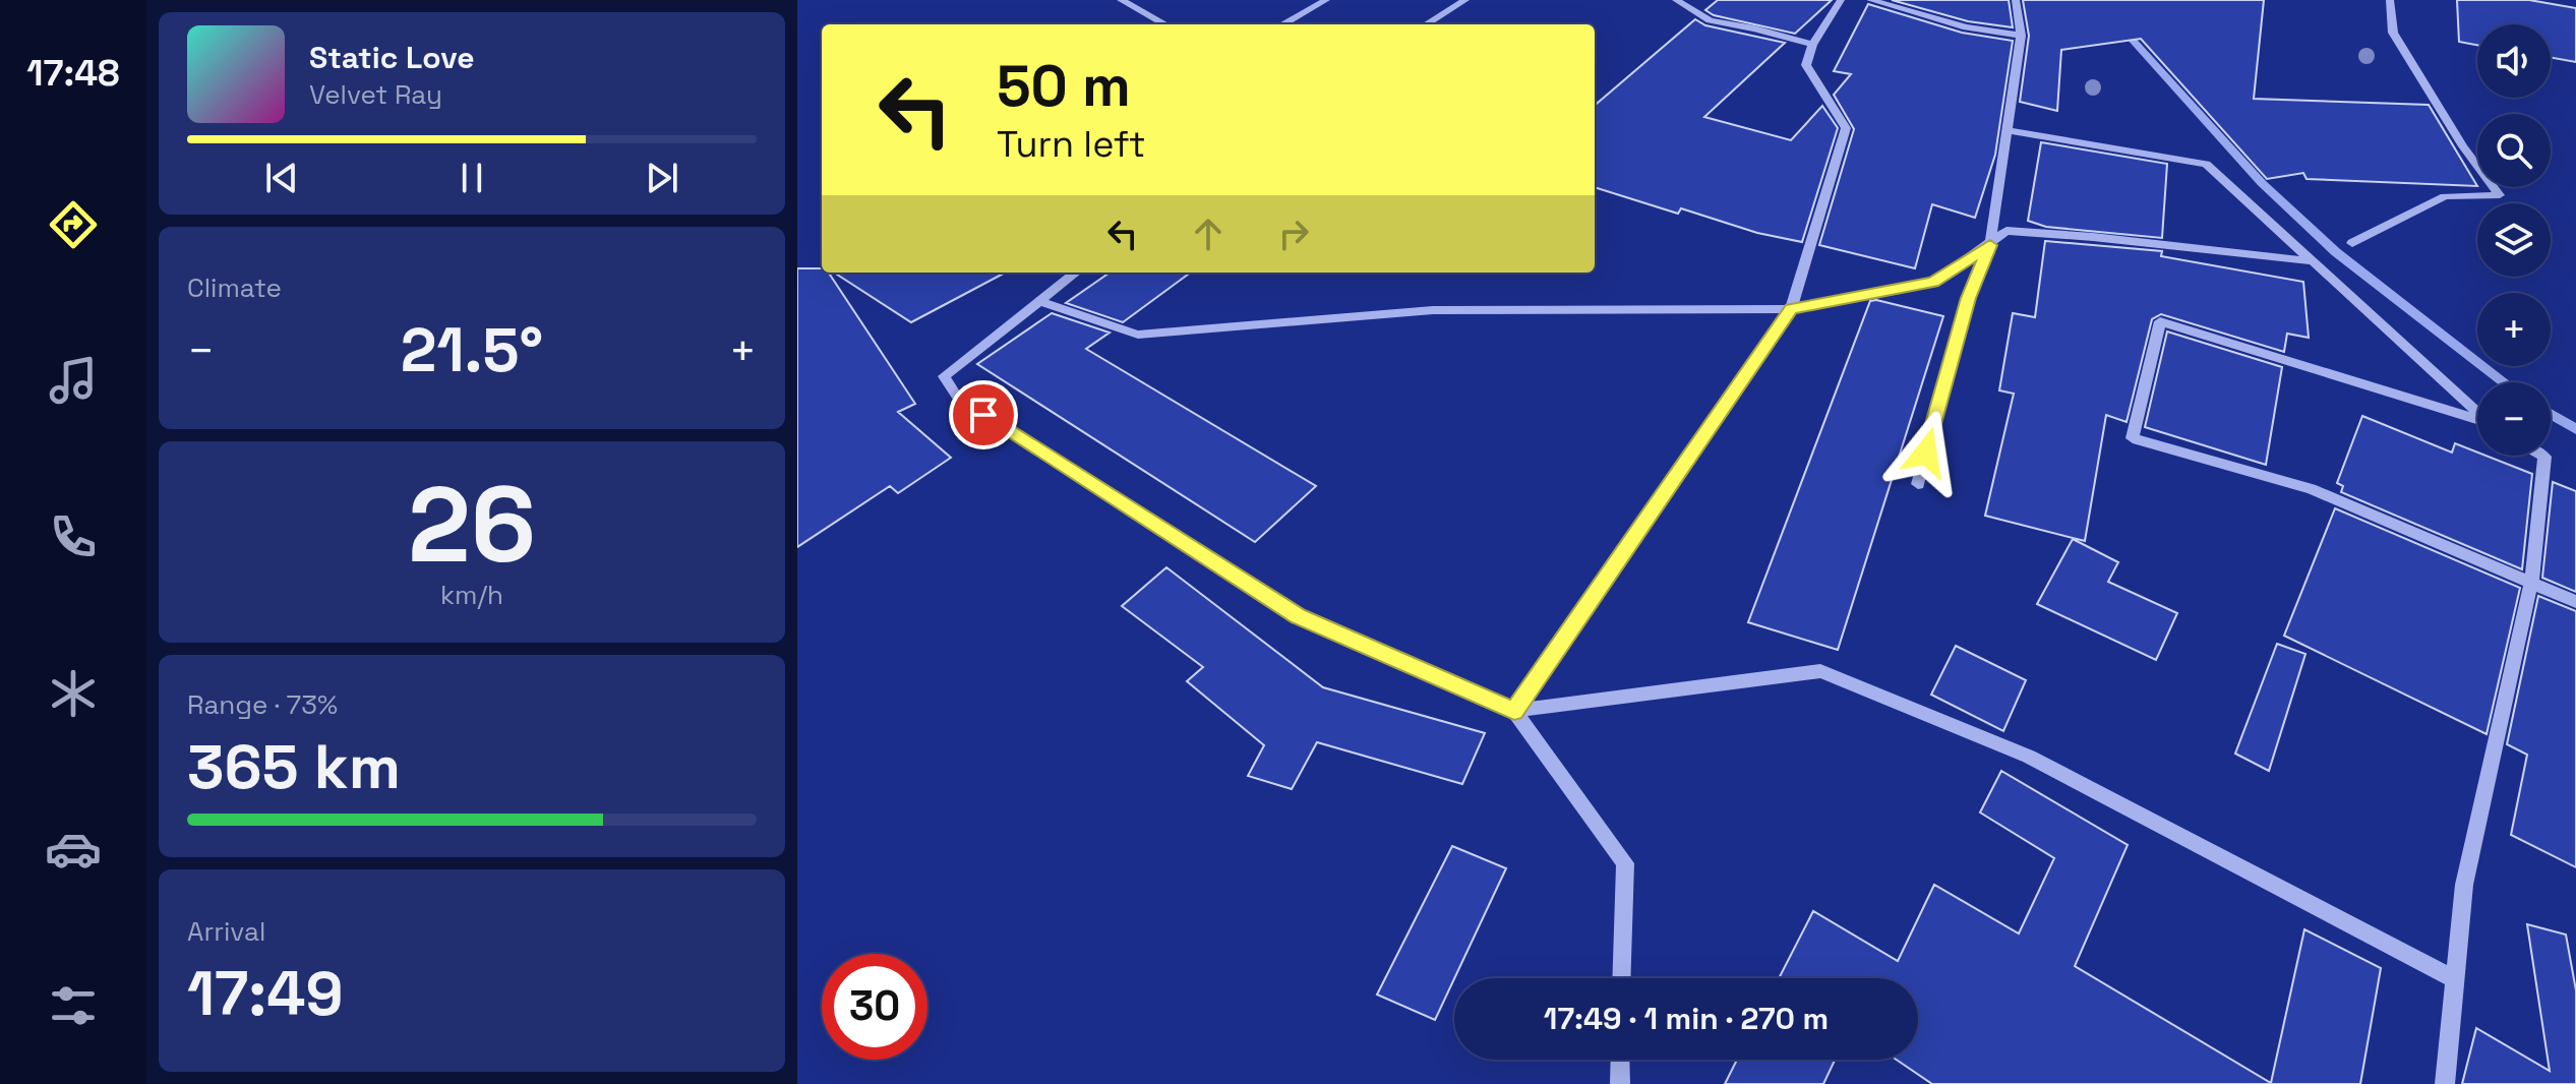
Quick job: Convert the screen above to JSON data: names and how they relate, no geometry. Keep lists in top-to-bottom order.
{
  "page": {
    "tabs": "17:48",
    "map_buttons": ["+", "−"],
    "turn": ["50 m", "Turn left"],
    "song": ["Static Love", "Velvet Ray"],
    "tile": [
      "Climate",
      ["26", "km/h"],
      ["Range · 73%", "365 km"],
      ["Arrival", "17:49"]
    ],
    "heat": ["−", "21.5°", "+"],
    "limit": "30",
    "trip": "17:49 · 1 min · 270 m"
  }
}
